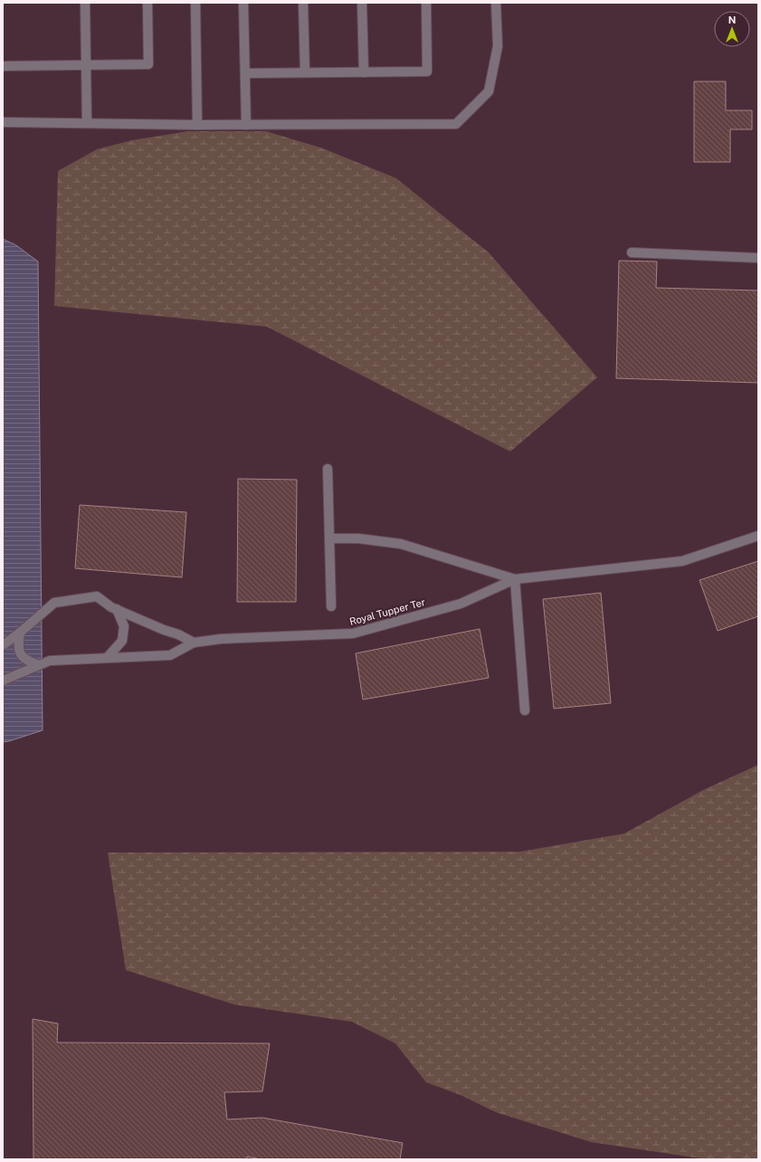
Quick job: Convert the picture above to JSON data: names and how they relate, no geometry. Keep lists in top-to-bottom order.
{
  "streets": {
    "street": ["Royal Tupper Ter"]
  },
  "north": "top"
}
